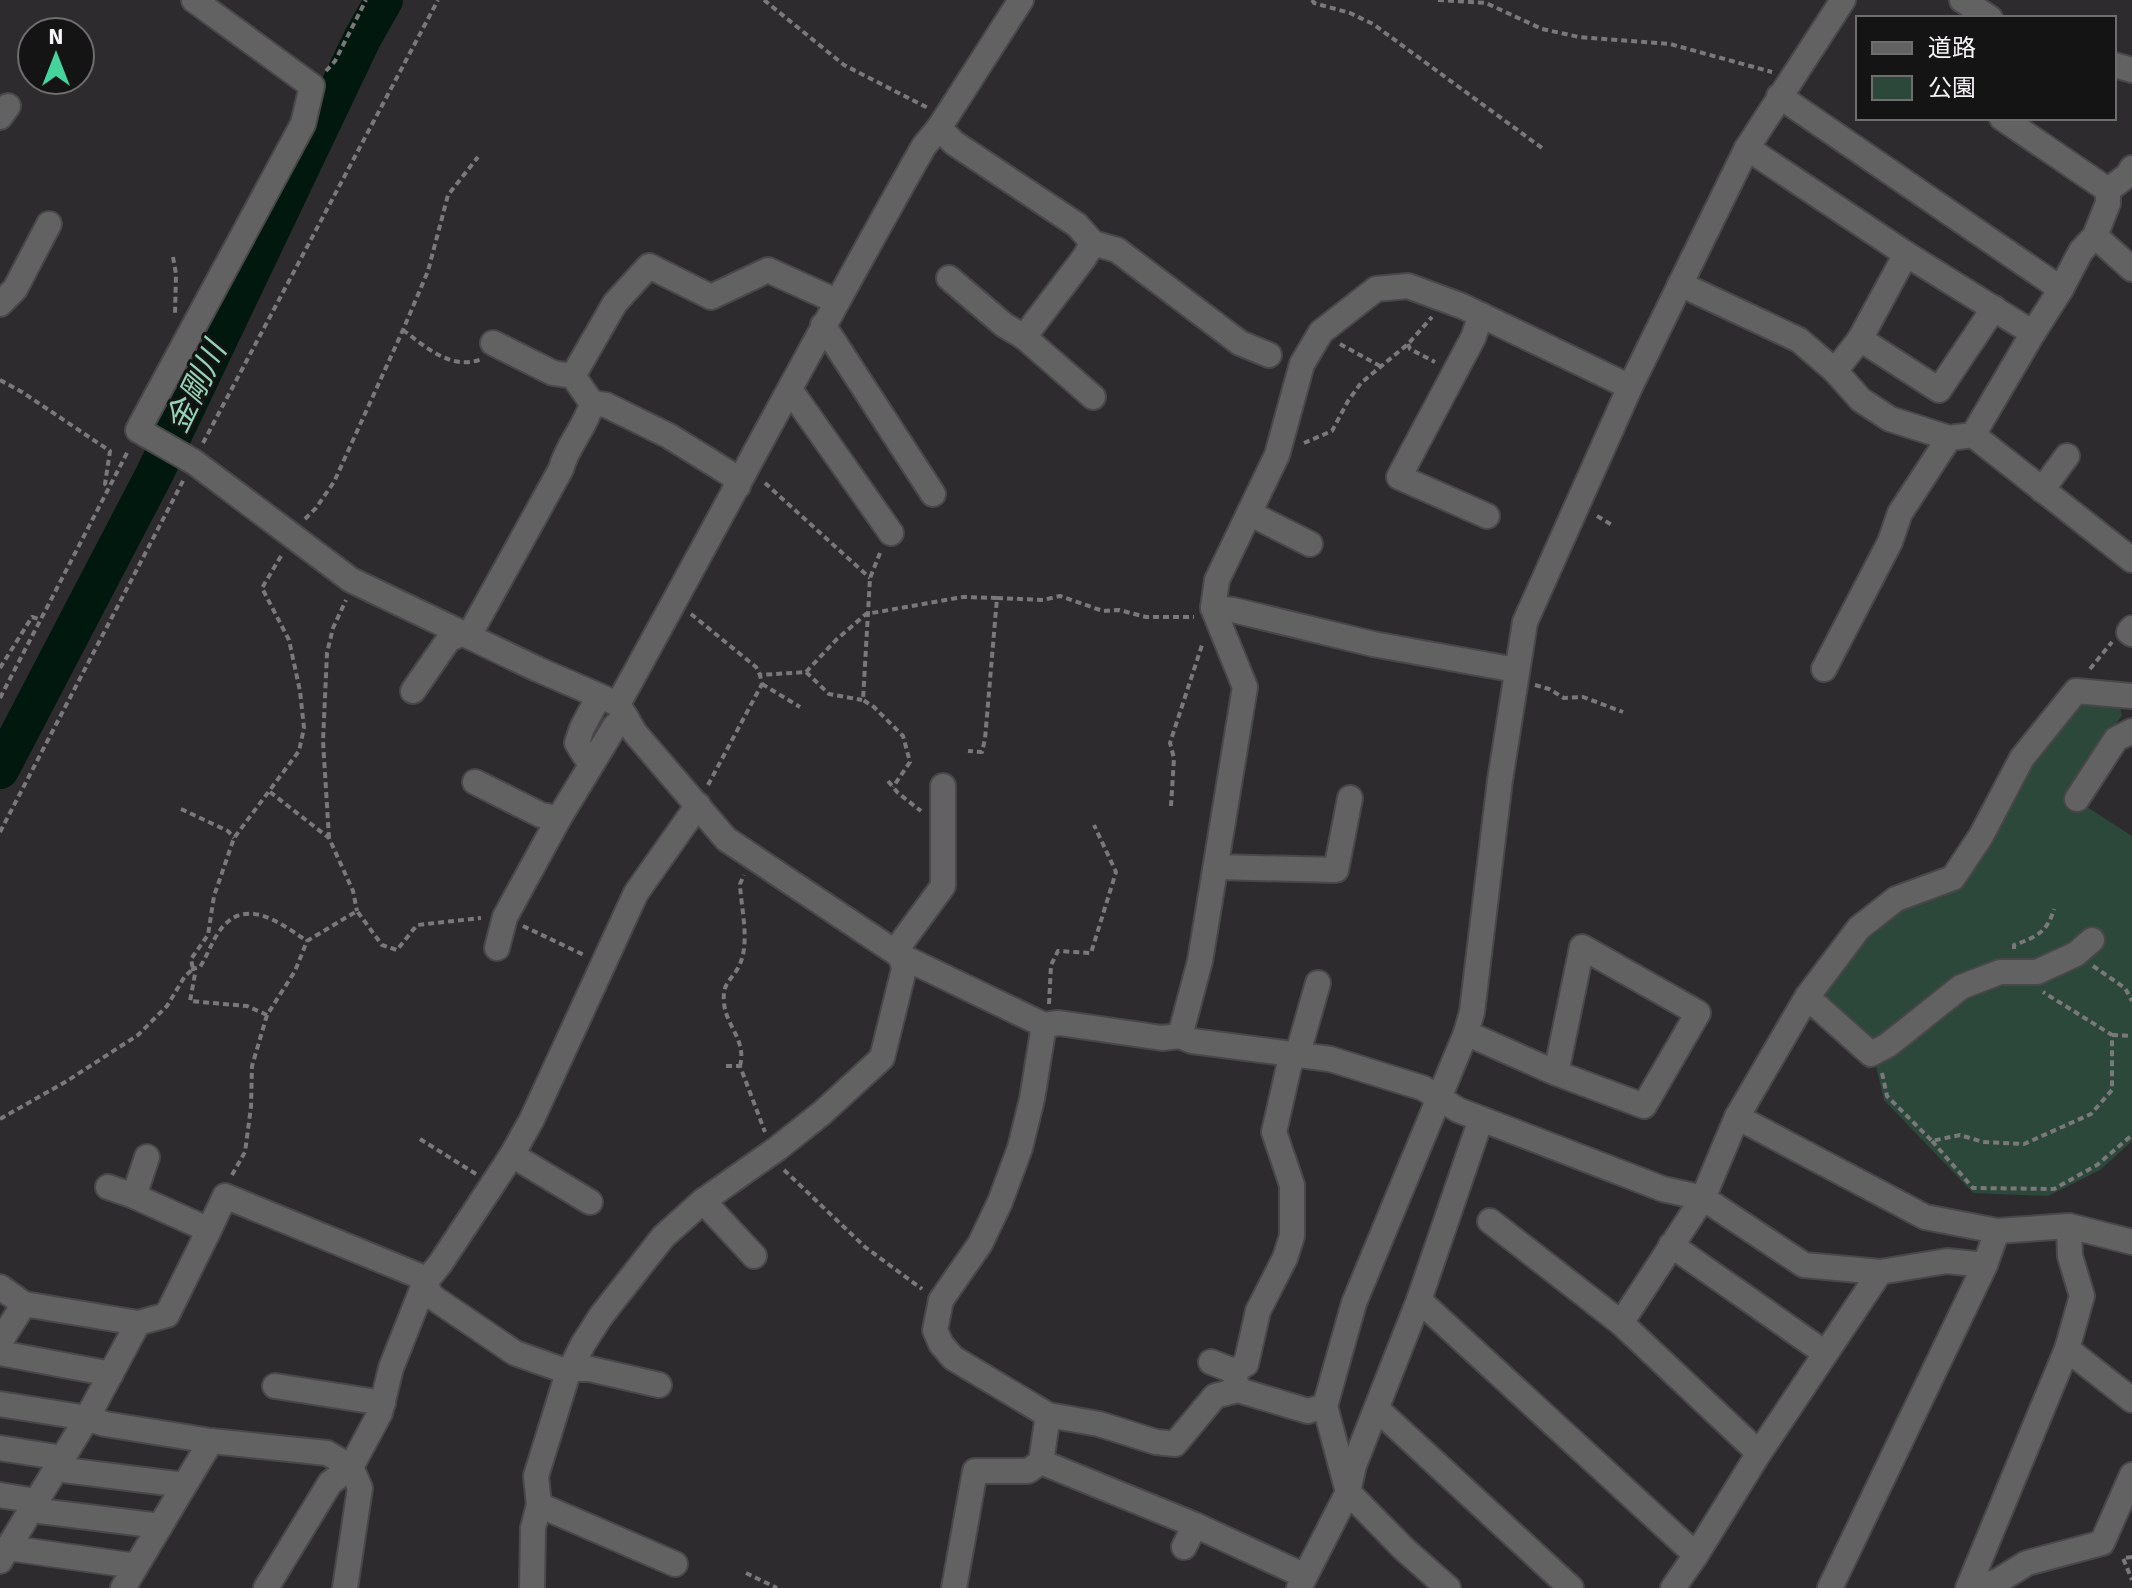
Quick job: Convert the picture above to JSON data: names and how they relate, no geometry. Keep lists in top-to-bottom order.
{
  "water": ["金剛川"],
  "legend": ["道路", "公園"],
  "north": "top"
}
